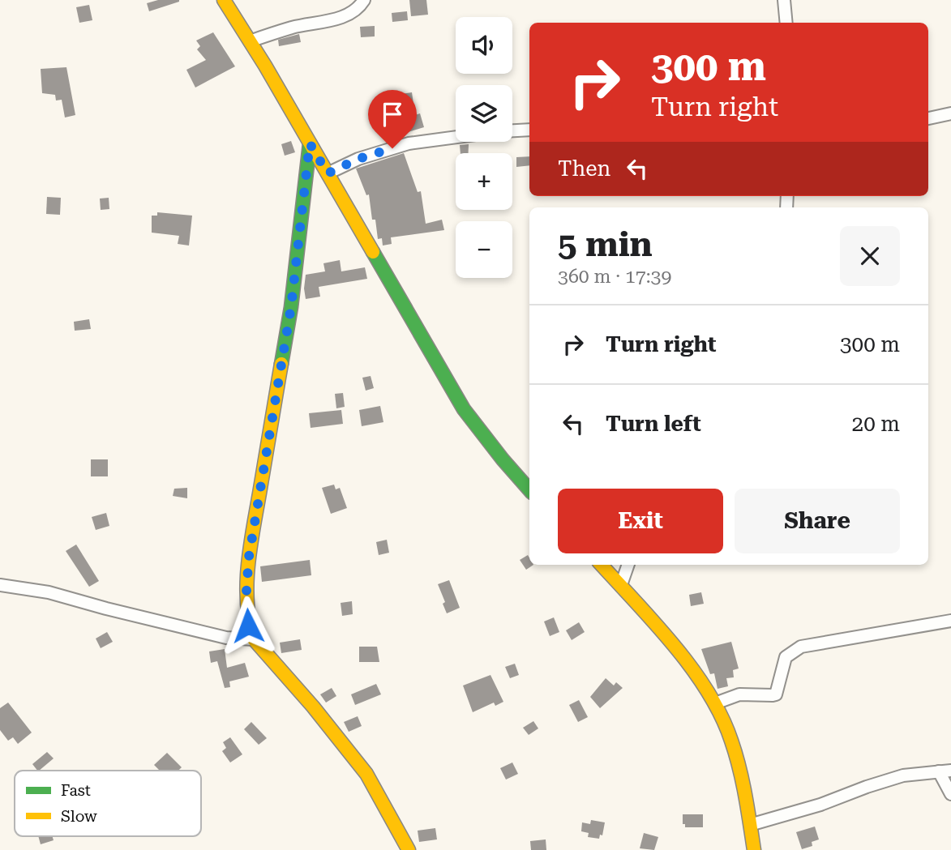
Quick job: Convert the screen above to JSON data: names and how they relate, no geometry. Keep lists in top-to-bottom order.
{
  "legend": ["Fast", "Slow"],
  "page": {
    "map_buttons": ["+", "−"],
    "turn": ["300 m", "Turn right"],
    "then": "Then",
    "heading": ["5 min", "360 m · 17:39"],
    "list": [
      {
        "name": "Turn right",
        "value": "300 m"
      },
      {
        "name": "Turn left",
        "value": "20 m"
      }
    ],
    "buttons": ["Exit", "Share"]
  }
}
